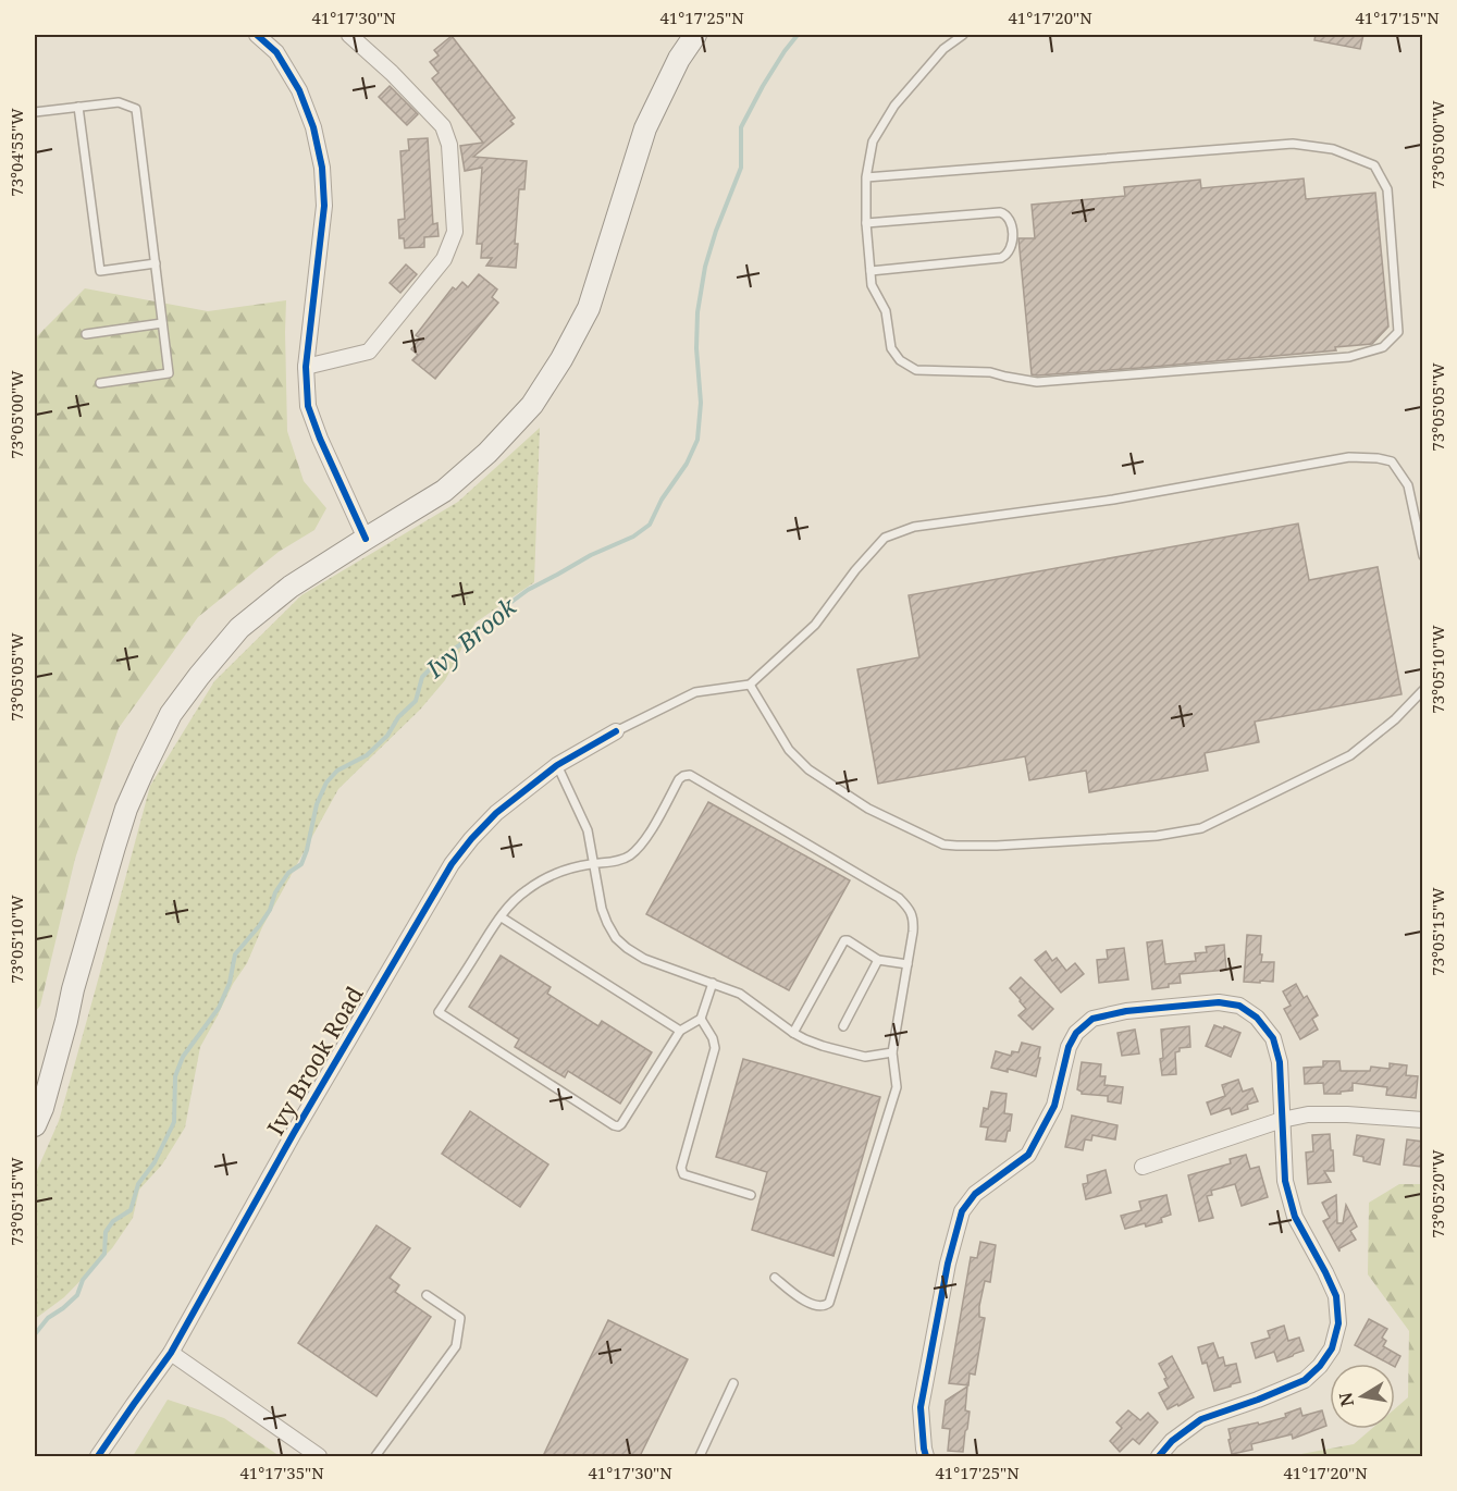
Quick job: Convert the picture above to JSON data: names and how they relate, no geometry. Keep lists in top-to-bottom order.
{
  "streets": {
    "street": ["Ivy Brook Road"]
  },
  "water": ["Ivy Brook"],
  "north": "left",
  "coordinates": [
    "41°17'30\"N",
    "41°17'25\"N",
    "41°17'20\"N",
    "41°17'15\"N",
    "73°05'00\"W",
    "73°04'55\"W",
    "73°05'05\"W",
    "73°05'10\"W",
    "73°05'15\"W",
    "73°05'20\"W",
    "41°17'35\"N"
  ]
}
